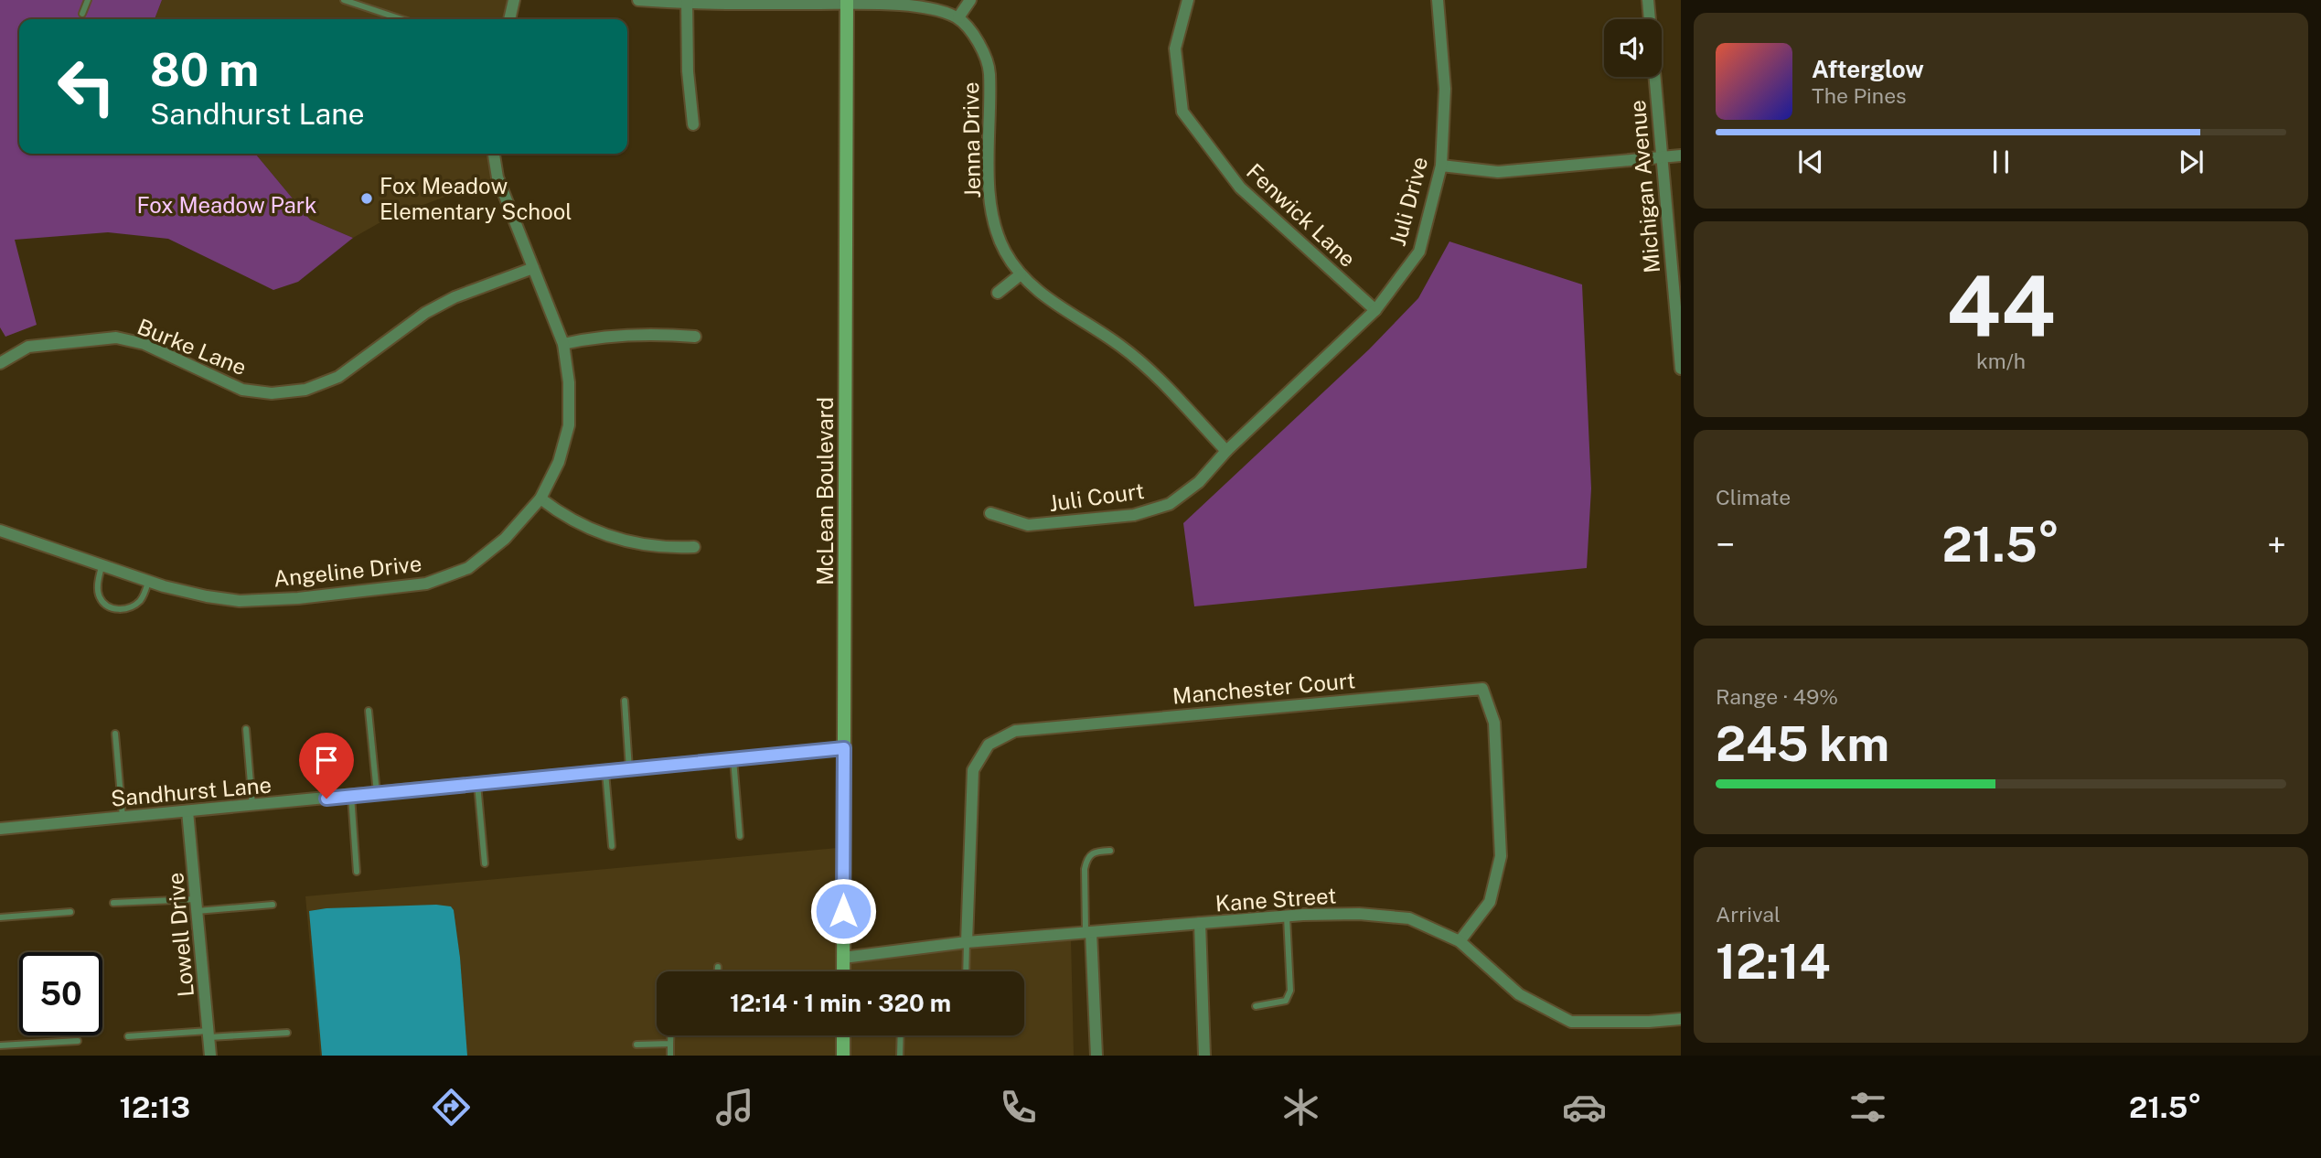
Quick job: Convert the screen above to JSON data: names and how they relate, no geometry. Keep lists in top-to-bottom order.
{
  "streets": {
    "main road": ["McLean Boulevard"],
    "street": [
      "Jenna Drive",
      "Michigan Avenue",
      "Juli Drive",
      "Fenwick Lane",
      "Burke Lane",
      "Juli Court",
      "Angeline Drive",
      "Manchester Court",
      "Sandhurst Lane",
      "Kane Street",
      "Lowell Drive"
    ]
  },
  "crossings": [
    ["Jenna Drive", "Juli Drive"],
    ["Jenna Drive", "Juli Court"],
    ["Juli Drive", "Fenwick Lane"],
    ["Juli Drive", "Juli Court"],
    ["Burke Lane", "Angeline Drive"],
    ["McLean Boulevard", "Sandhurst Lane"],
    ["McLean Boulevard", "Kane Street"],
    ["Manchester Court", "Kane Street"],
    ["Sandhurst Lane", "Lowell Drive"]
  ],
  "parks": ["Fox Meadow Park"],
  "places": ["Fox Meadow Elementary School"],
  "page": {
    "turn": ["80 m", "Sandhurst Lane"],
    "song": ["Afterglow", "The Pines"],
    "tile": [
      ["44", "km/h"],
      "Climate",
      ["Range · 49%", "245 km"],
      ["Arrival", "12:14"]
    ],
    "heat": ["−", "21.5°", "+"],
    "limit": "50",
    "trip": "12:14 · 1 min · 320 m",
    "tabs": ["12:13", "21.5°"]
  }
}
